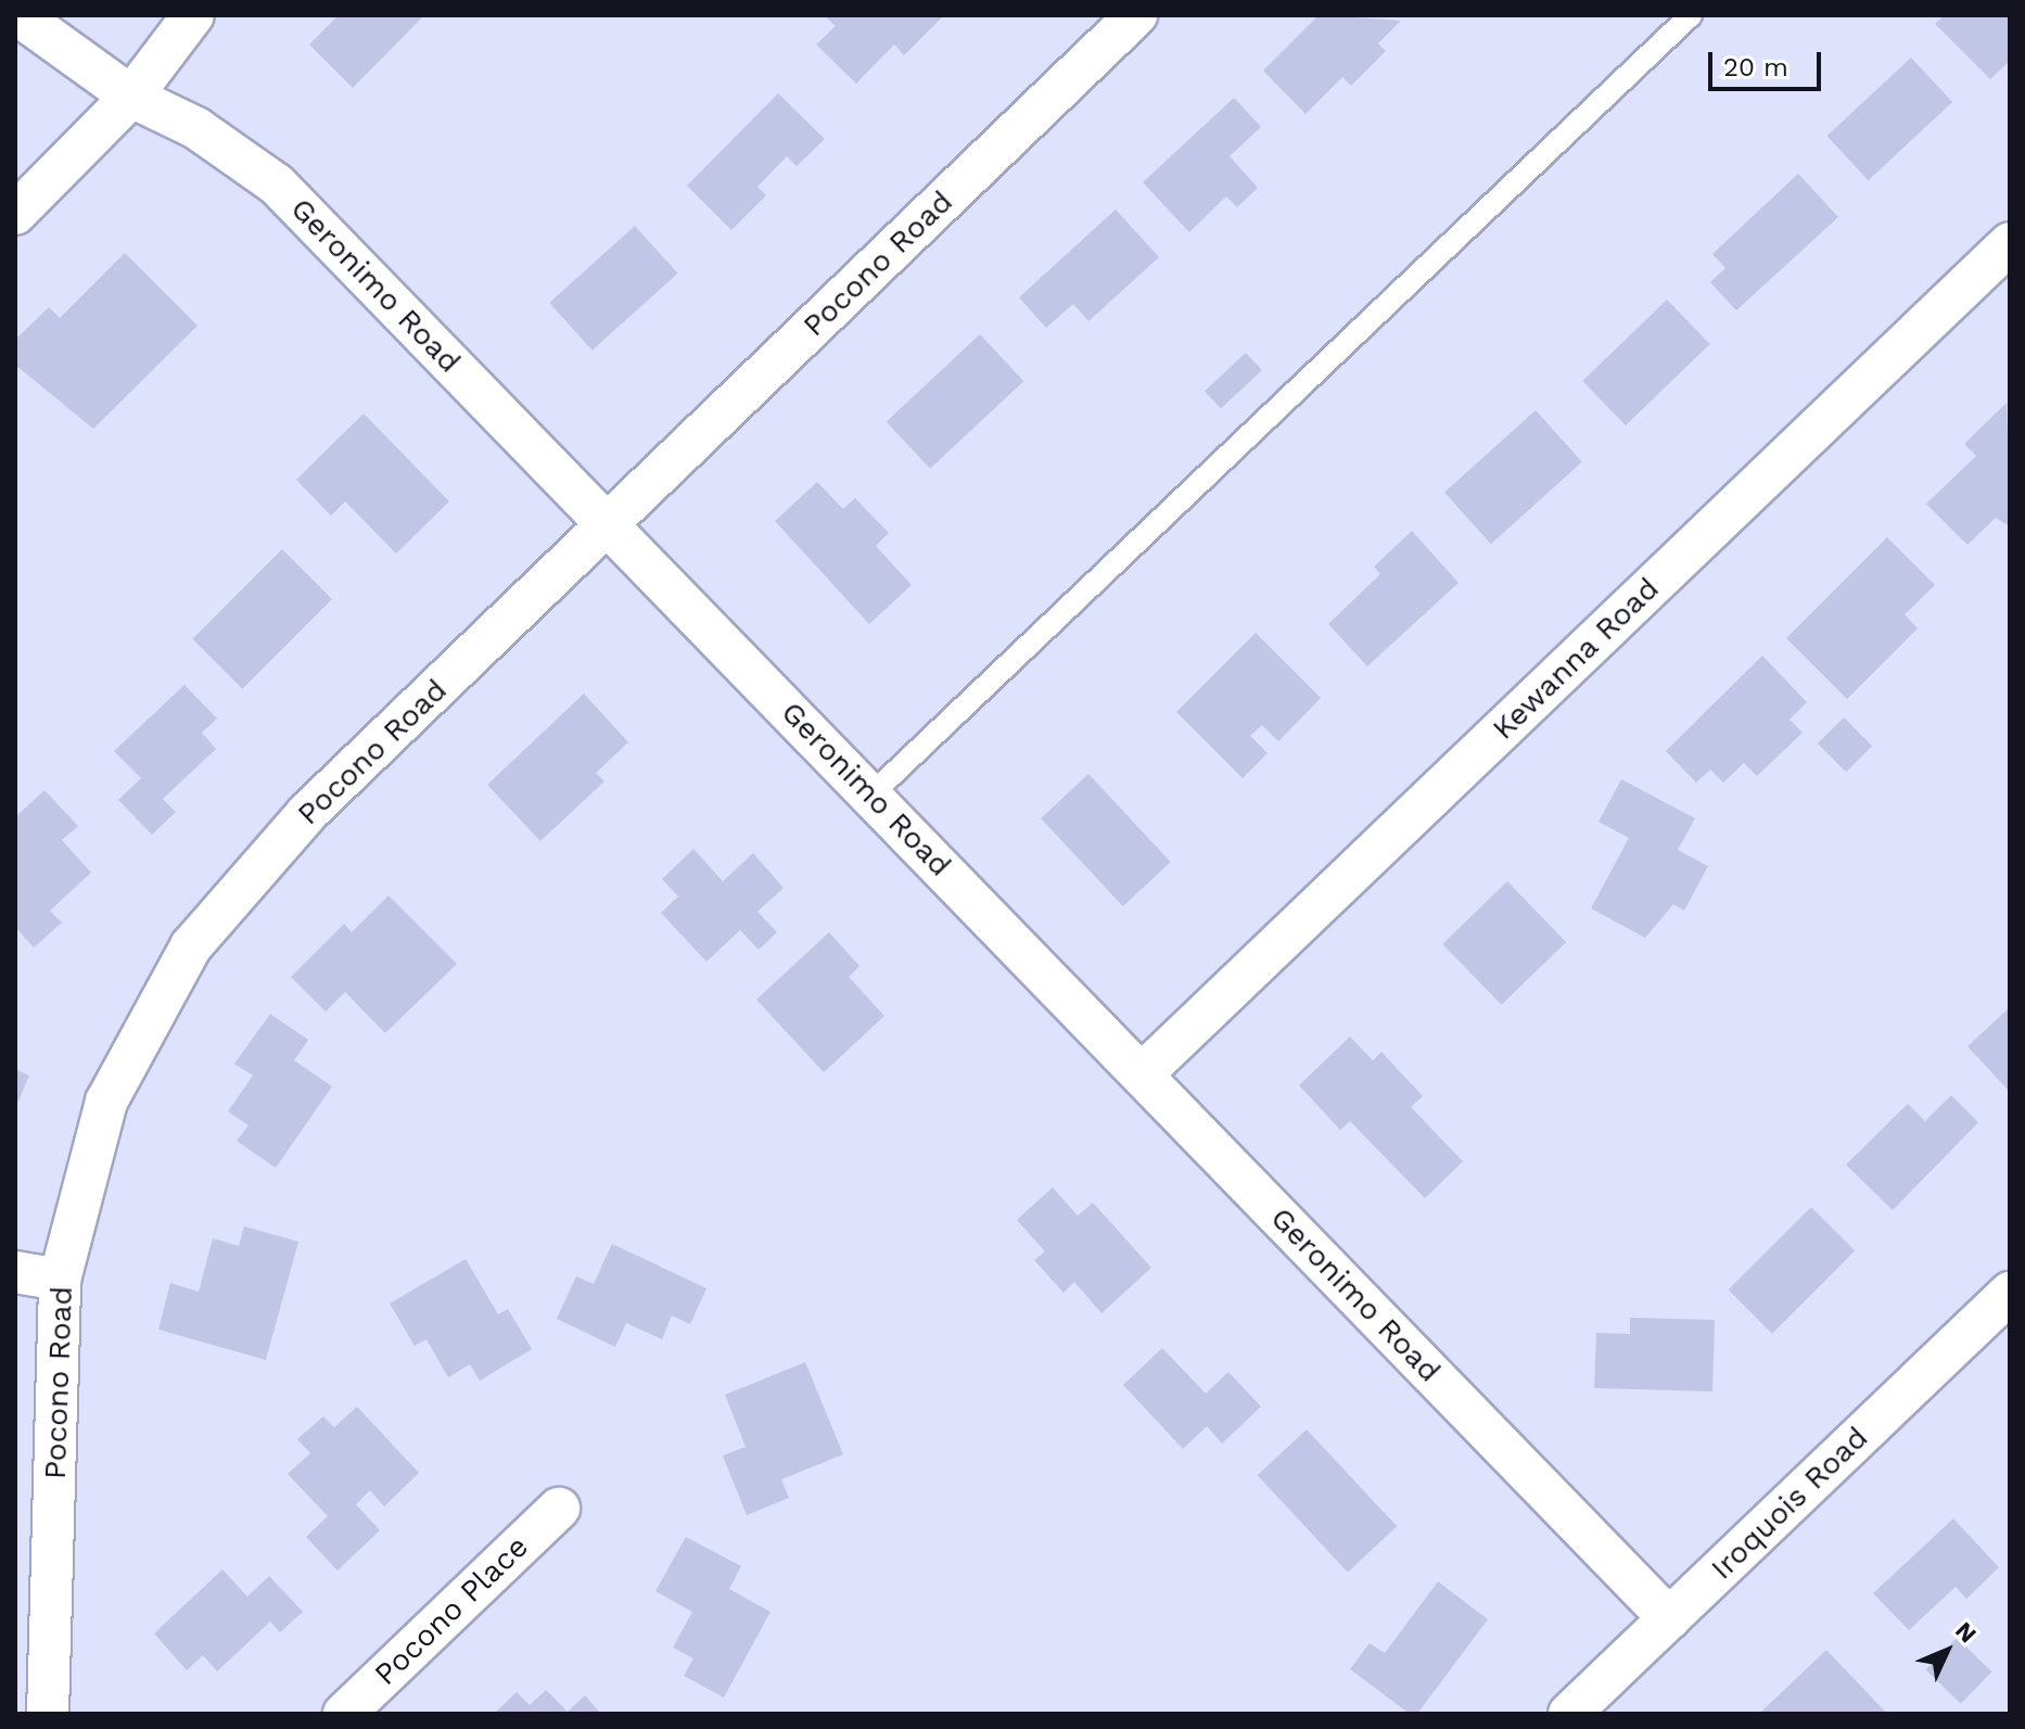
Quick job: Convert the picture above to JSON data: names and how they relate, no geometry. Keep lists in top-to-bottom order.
{
  "streets": {
    "street": [
      "Pocono Road",
      "Geronimo Road",
      "Kewanna Road",
      "Iroquois Road",
      "Pocono Place"
    ]
  },
  "crossings": [
    ["Pocono Road", "Geronimo Road"],
    ["Geronimo Road", "Kewanna Road"],
    ["Geronimo Road", "Iroquois Road"]
  ],
  "scale_bar": "20 m",
  "north": "top right"
}
